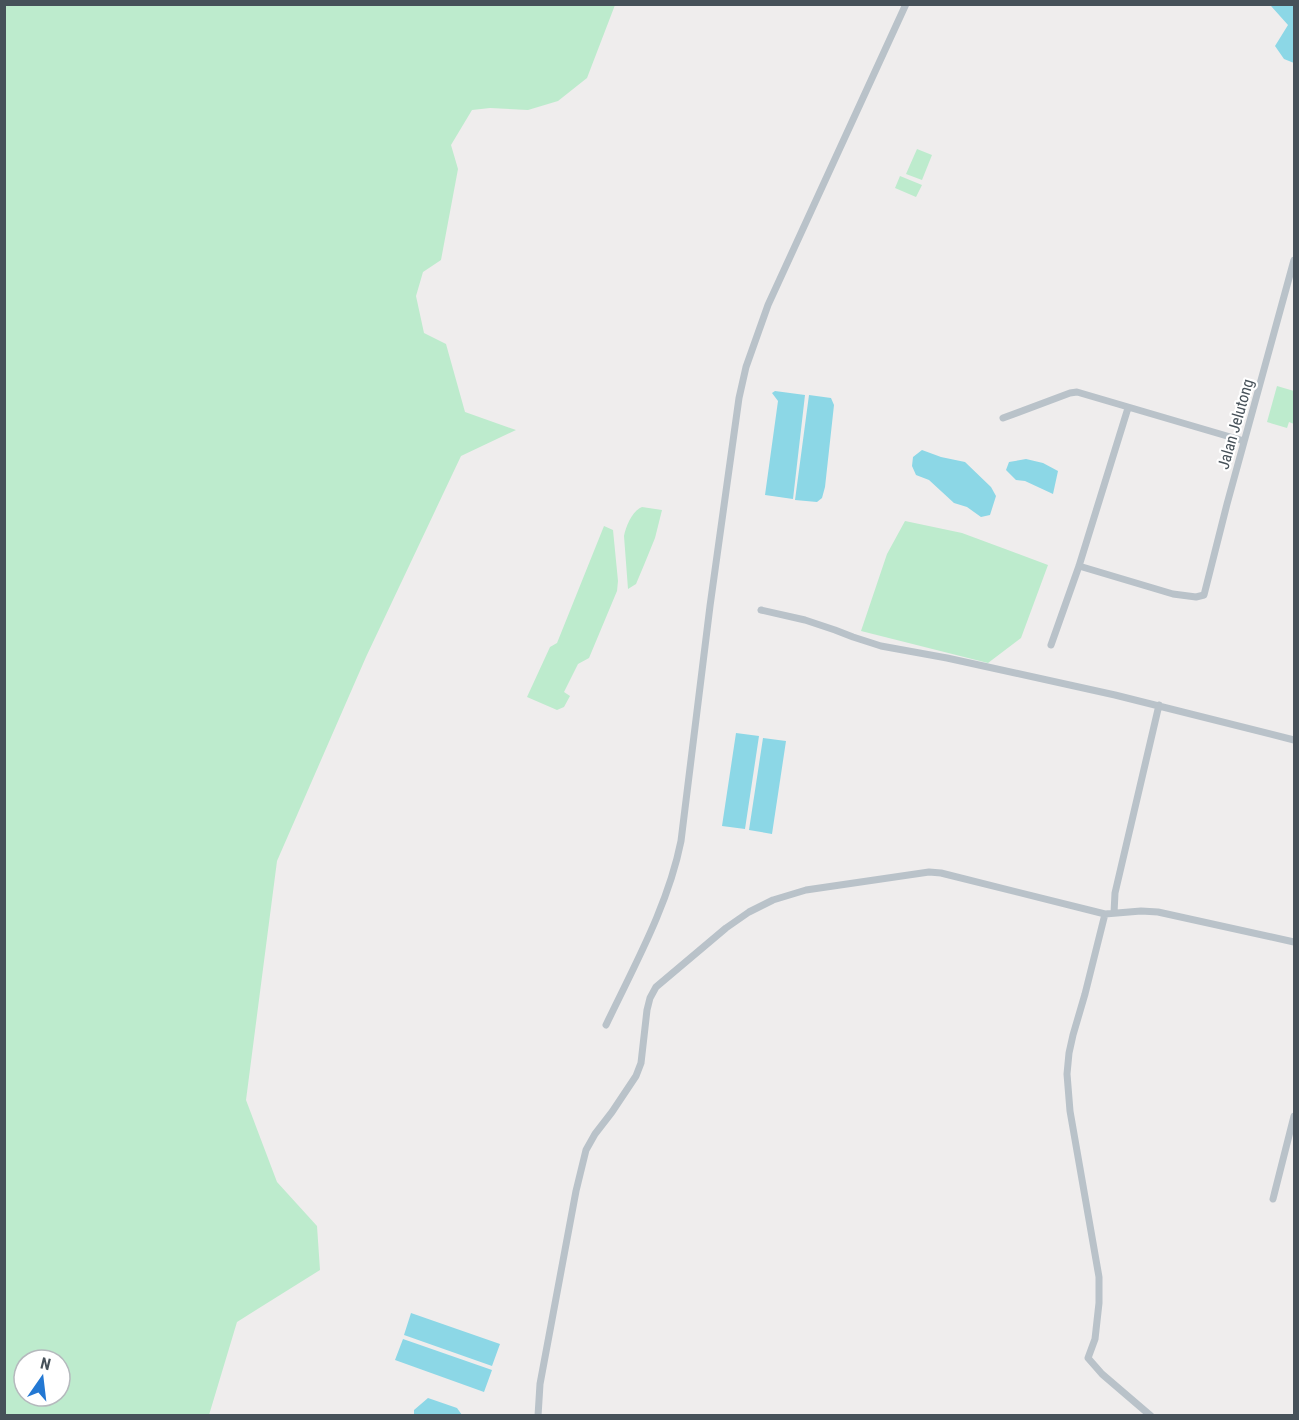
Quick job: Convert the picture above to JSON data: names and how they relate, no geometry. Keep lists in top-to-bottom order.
{
  "streets": {
    "street": ["Jalan Jelutong"]
  },
  "north": "top"
}
